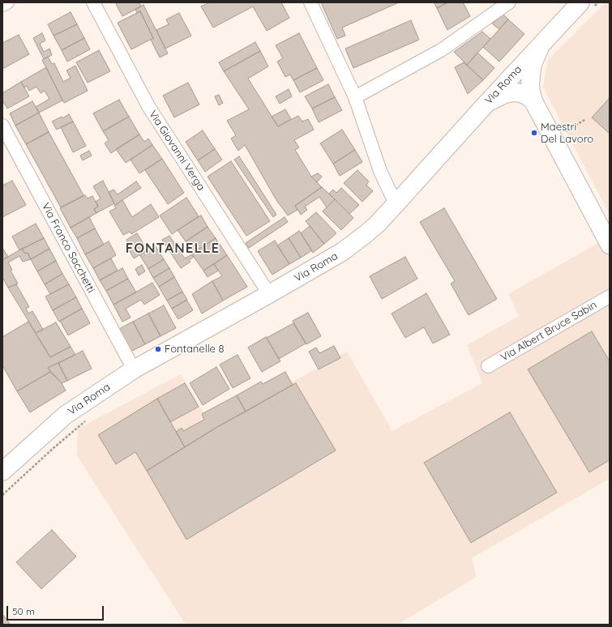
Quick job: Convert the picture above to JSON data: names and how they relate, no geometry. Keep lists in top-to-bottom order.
{
  "streets": {
    "main road": ["Via Roma"],
    "street": ["Via Giovanni Verga", "Via Franco Sacchetti", "Via Albert Bruce Sabin"]
  },
  "crossings": [
    ["Via Roma", "Via Giovanni Verga"],
    ["Via Roma", "Via Franco Sacchetti"]
  ],
  "districts": ["FONTANELLE"],
  "places": ["Maestri Del Lavoro", "Fontanelle 8"],
  "scale_bar": "50 m"
}
